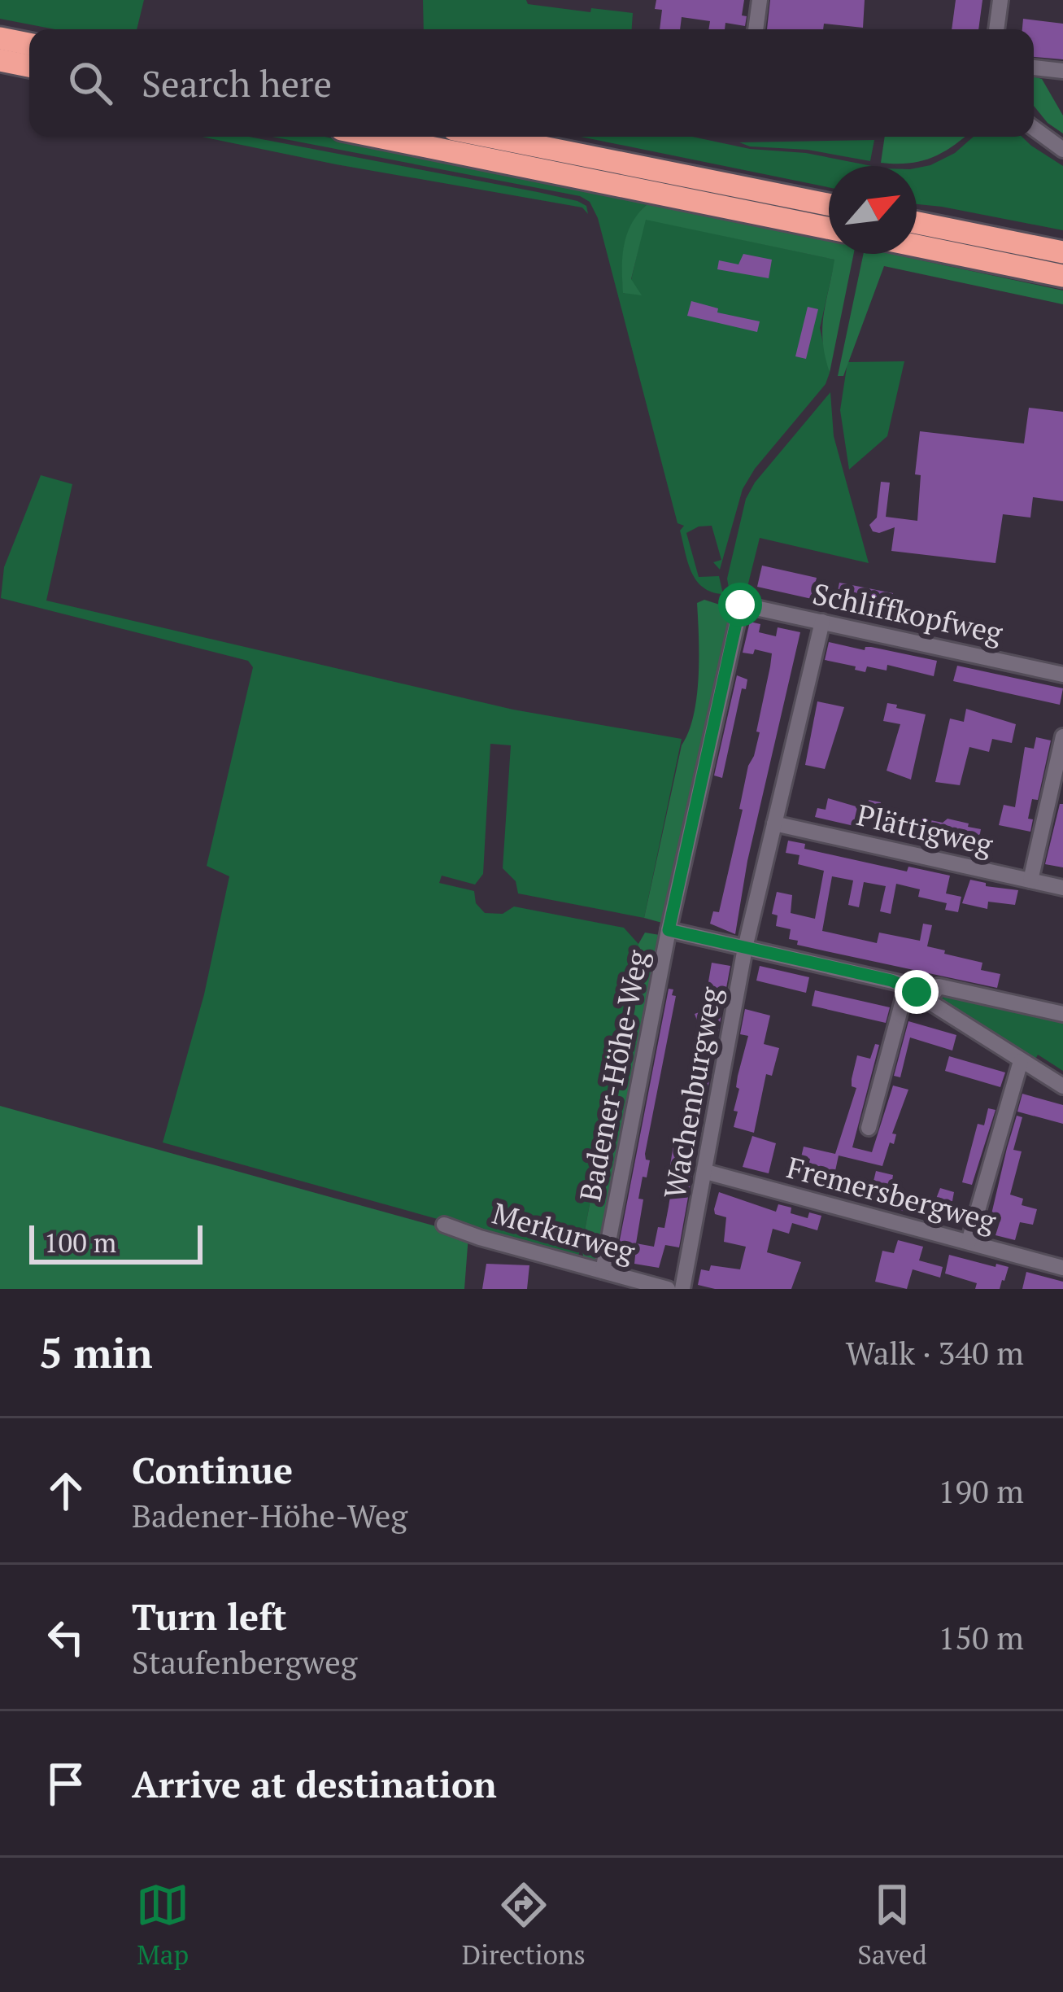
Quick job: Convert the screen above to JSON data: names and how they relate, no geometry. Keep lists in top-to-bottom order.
{
  "streets": {
    "street": [
      "Schliffkopfweg",
      "Plättigweg",
      "Badener-Höhe-Weg",
      "Wachenburgweg",
      "Fremersbergweg",
      "Merkurweg"
    ]
  },
  "crossings": [
    ["Schliffkopfweg", "Badener-Höhe-Weg"],
    ["Schliffkopfweg", "Wachenburgweg"],
    ["Plättigweg", "Wachenburgweg"],
    ["Badener-Höhe-Weg", "Merkurweg"],
    ["Wachenburgweg", "Fremersbergweg"]
  ],
  "scale_bar": "100 m",
  "north": "top right",
  "page": {
    "search": "Search here",
    "scale": "100 m",
    "heading": ["5 min", "Walk · 340 m"],
    "list": [
      ["Continue", "Badener-Höhe-Weg", "190 m"],
      ["Turn left", "Staufenbergweg", "150 m"],
      "Arrive at destination"
    ],
    "nav": ["Map", "Directions", "Saved"]
  }
}
